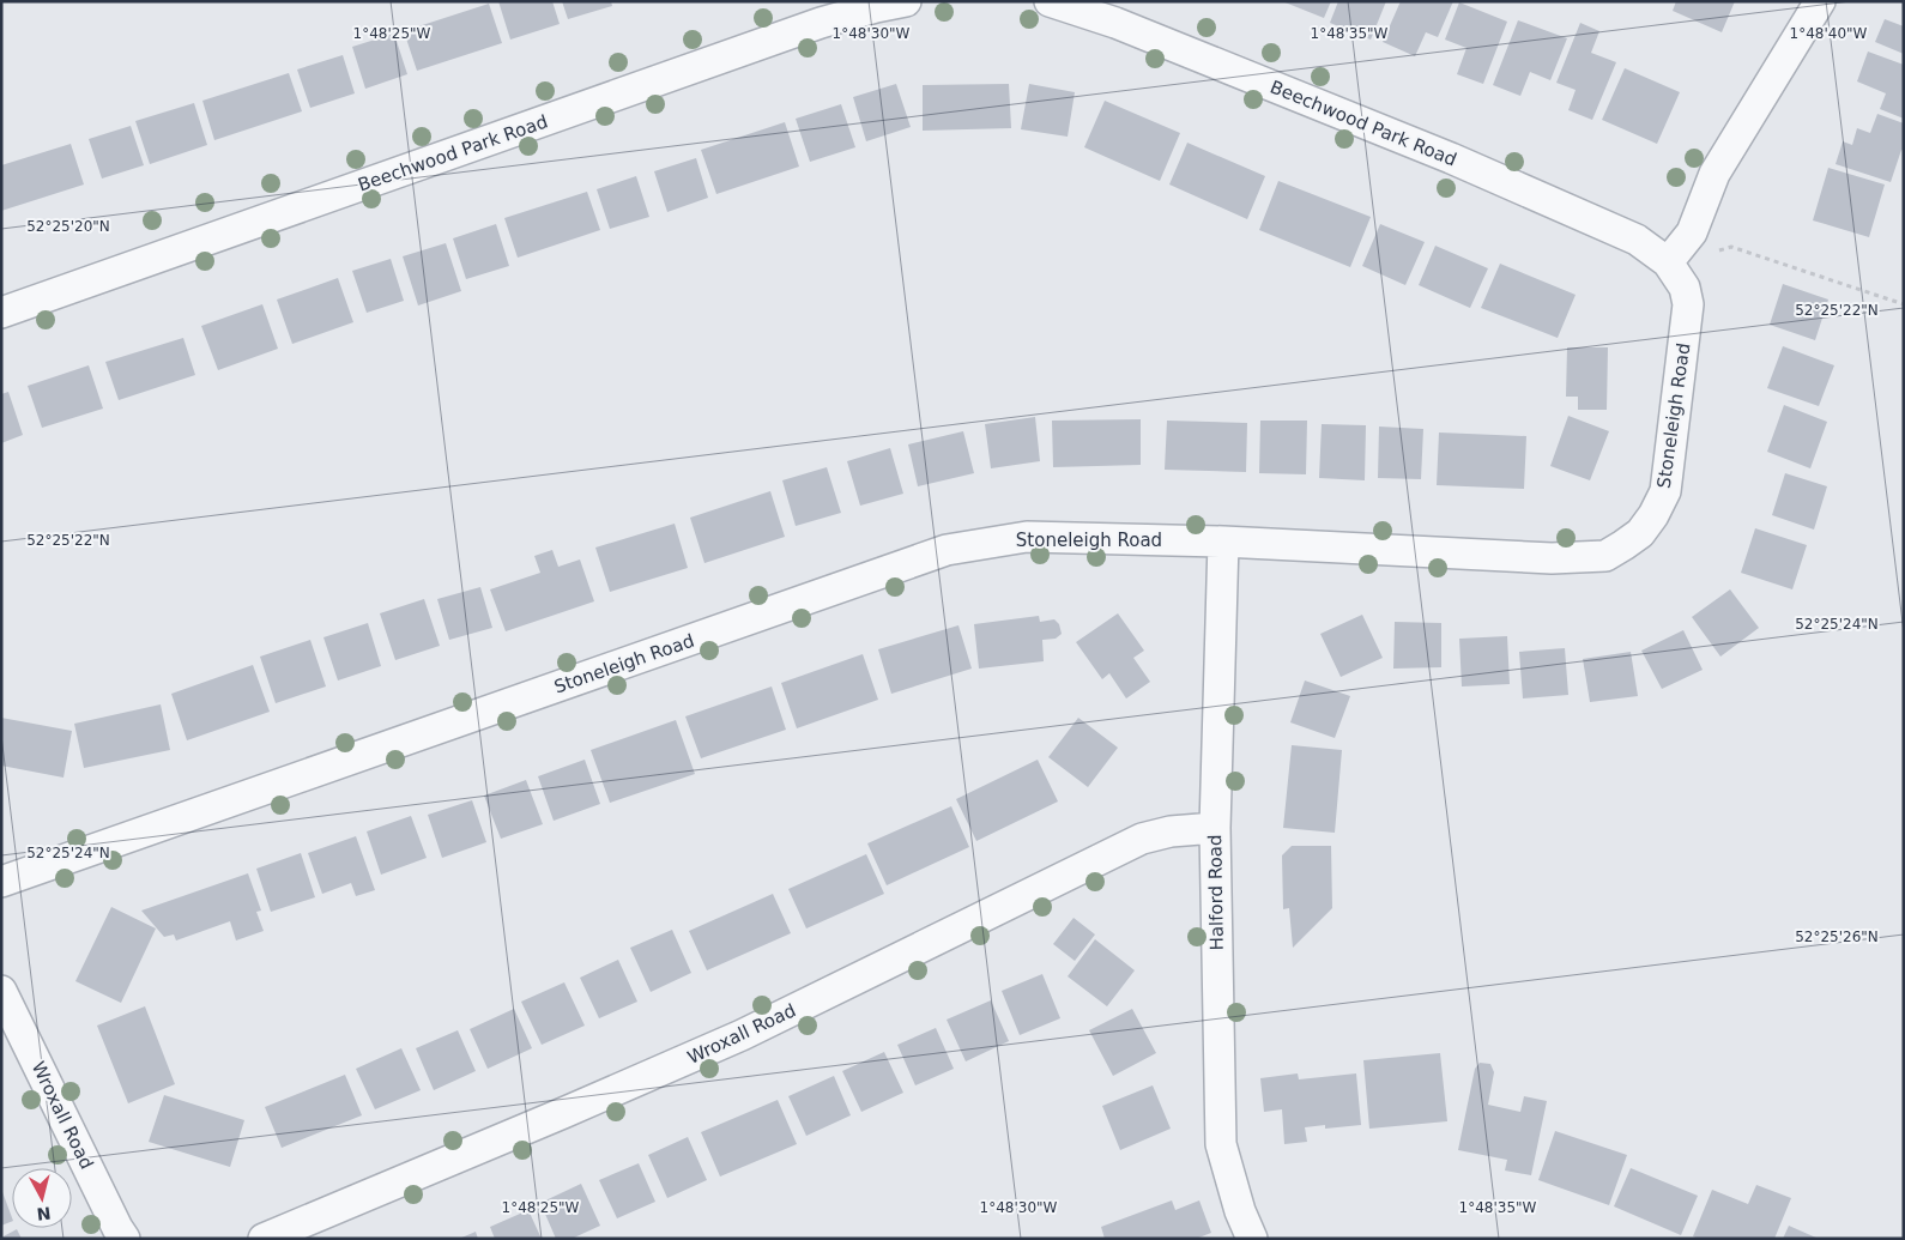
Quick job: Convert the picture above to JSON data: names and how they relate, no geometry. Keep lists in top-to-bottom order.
{
  "streets": {
    "street": [
      "Beechwood Park Road",
      "Stoneleigh Road",
      "Halford Road",
      "Wroxall Road"
    ]
  },
  "crossings": [
    ["Beechwood Park Road", "Stoneleigh Road"],
    ["Stoneleigh Road", "Halford Road"],
    ["Halford Road", "Wroxall Road"]
  ],
  "north": "bottom",
  "coordinates": [
    "1°48'25\"W",
    "1°48'30\"W",
    "1°48'35\"W",
    "1°48'40\"W",
    "52°25'20\"N",
    "52°25'22\"N",
    "52°25'24\"N",
    "52°25'26\"N"
  ]
}
